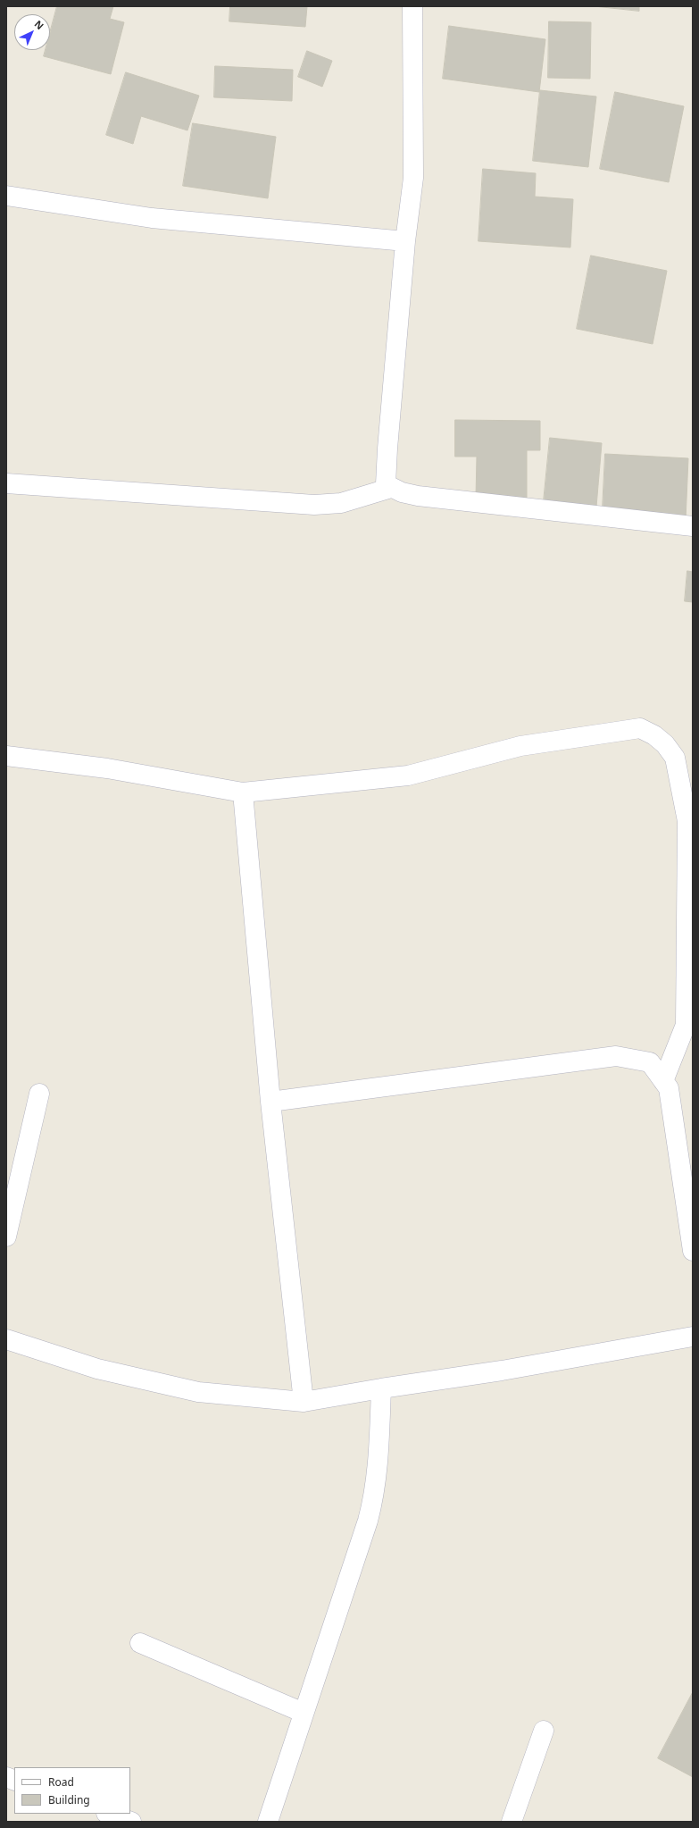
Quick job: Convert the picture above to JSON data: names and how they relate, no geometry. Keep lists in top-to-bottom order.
{
  "legend": ["Road", "Building"],
  "north": "top right"
}
